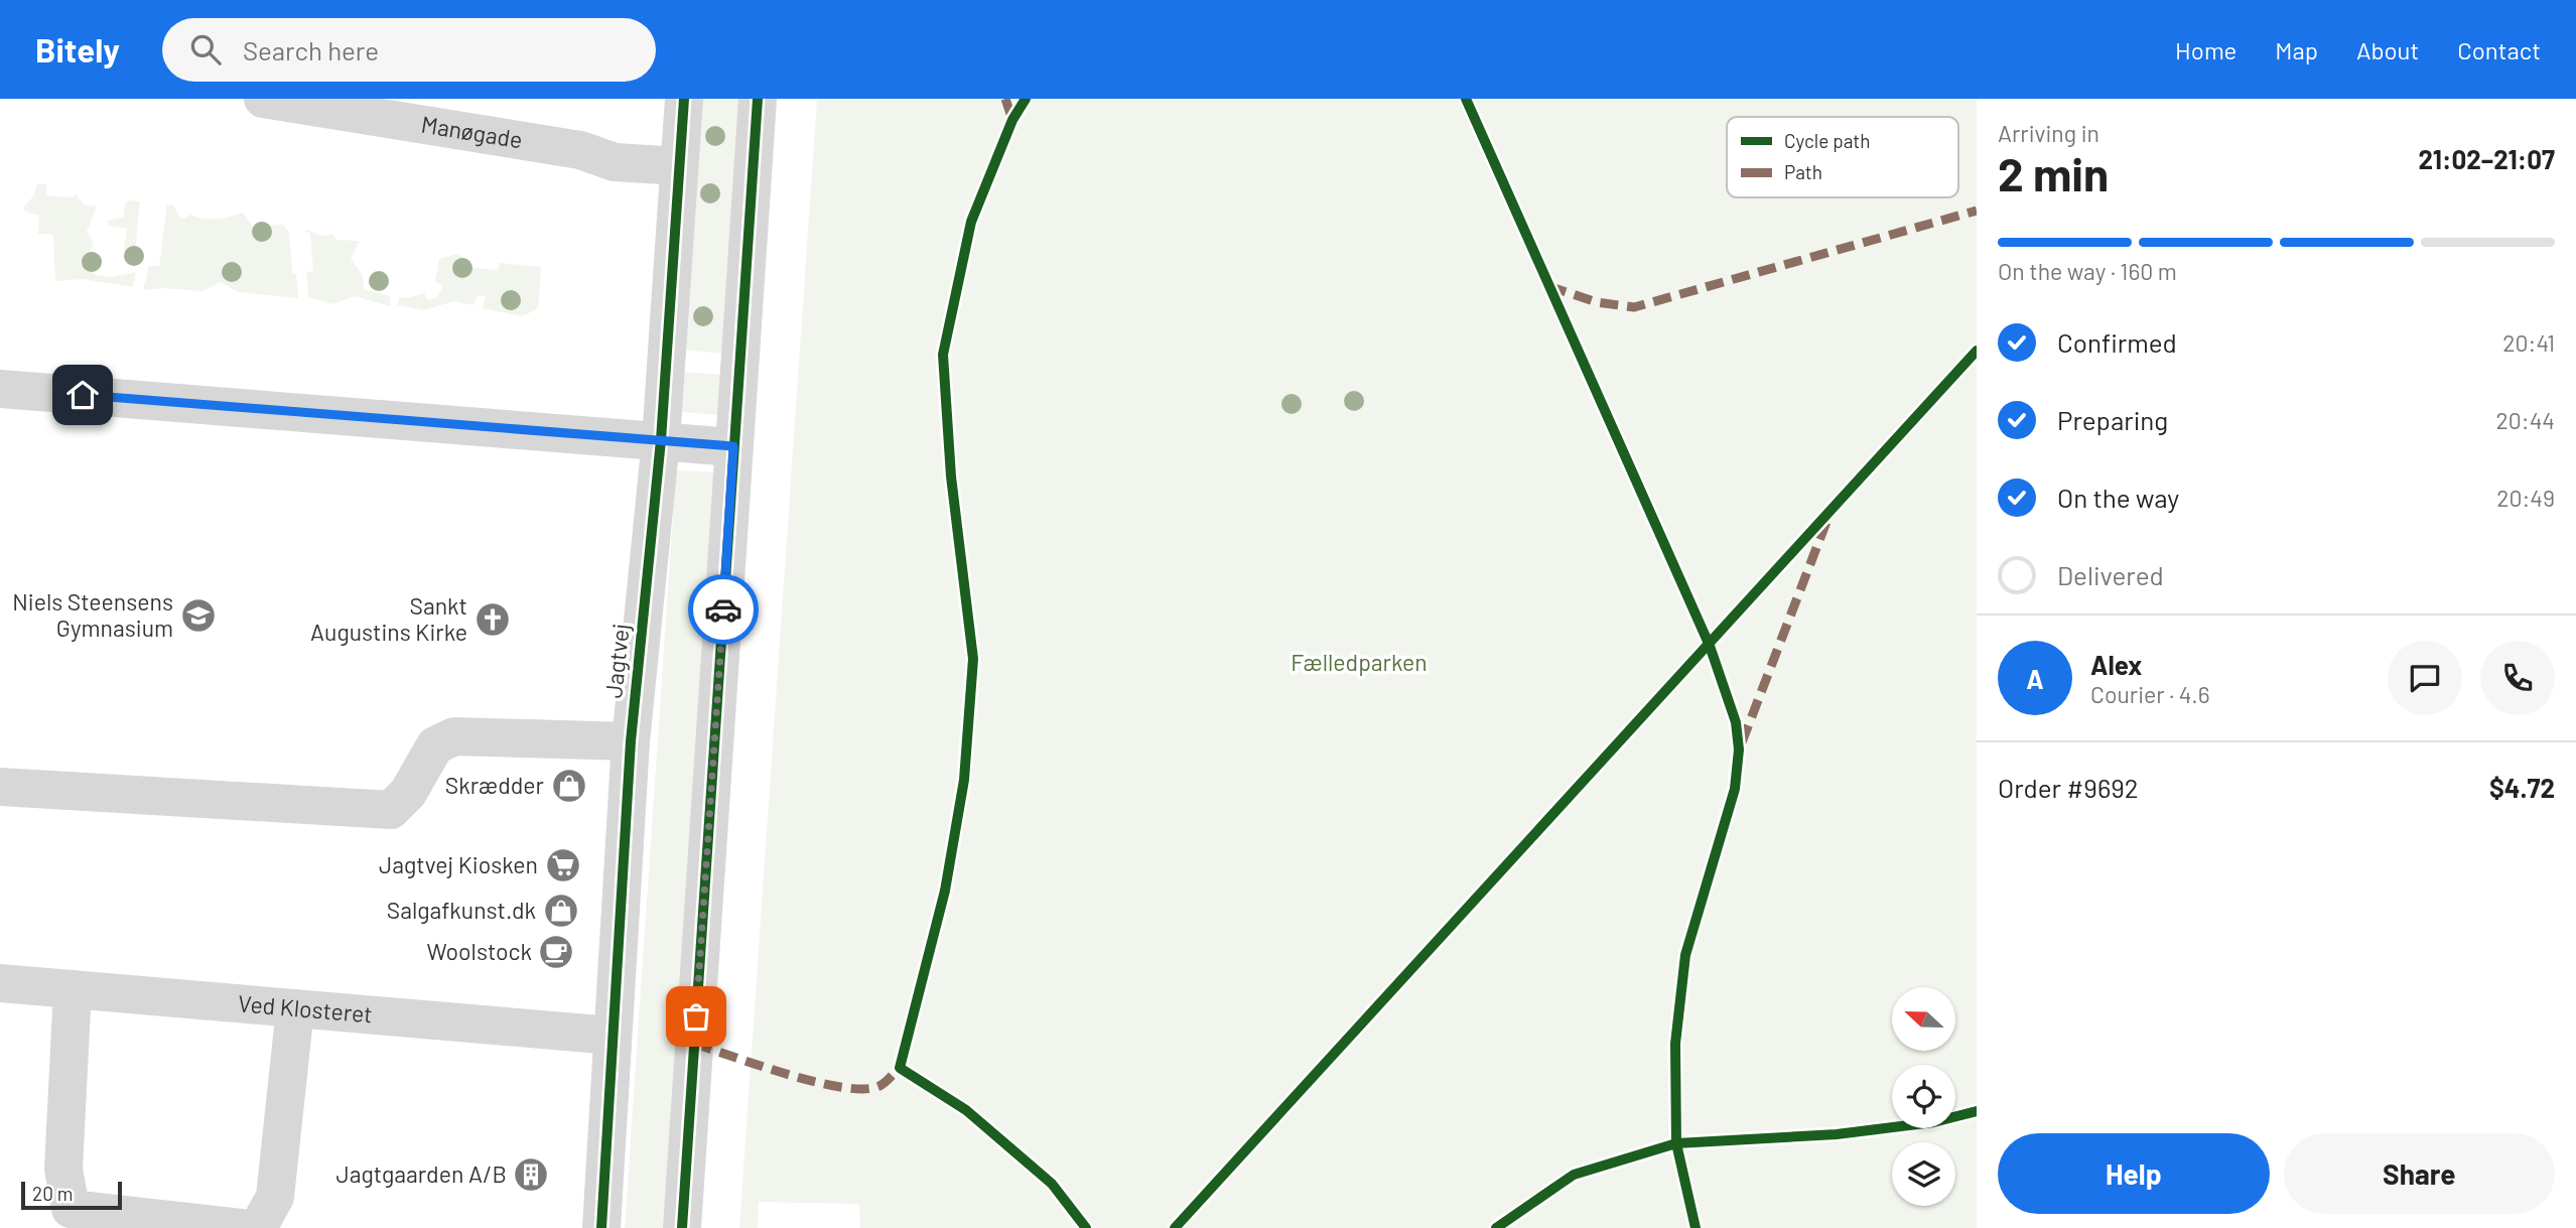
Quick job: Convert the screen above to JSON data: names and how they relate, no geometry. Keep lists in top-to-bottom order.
{
  "streets": {
    "street": ["Manøgade", "Jagtvej", "Ved Klosteret"]
  },
  "crossings": [
    ["Manøgade", "Jagtvej"],
    ["Jagtvej", "Ved Klosteret"]
  ],
  "parks": ["Fælledparken"],
  "places": {
    "school or university": ["Niels Steensens Gymnasium"],
    "church": ["Sankt Augustins Kirke"],
    "shop": ["Skrædder", "Salgafkunst.dk"],
    "supermarket": ["Jagtvej Kiosken"],
    "cafe": ["Woolstock"],
    "building": ["Jagtgaarden A/B"]
  },
  "legend": ["Cycle path", "Path"],
  "scale_bar": "20 m",
  "north": "left",
  "page": {
    "header": "Bitely",
    "search": "Search here",
    "nav": [
      "Home",
      "Map",
      "About",
      "Contact"
    ],
    "heading": ["2 min", "Arriving in", "21:02–21:07"],
    "panel": [
      "Alex",
      "Courier · 4.6",
      "Order #9692",
      "$4.72"
    ],
    "bar": "On the way · 160 m",
    "list": [
      ["Confirmed", "20:41"],
      ["Preparing", "20:44"],
      ["On the way", "20:49"],
      "Delivered"
    ],
    "round": "A",
    "buttons": ["Help", "Share"],
    "scale": "20 m"
  }
}
